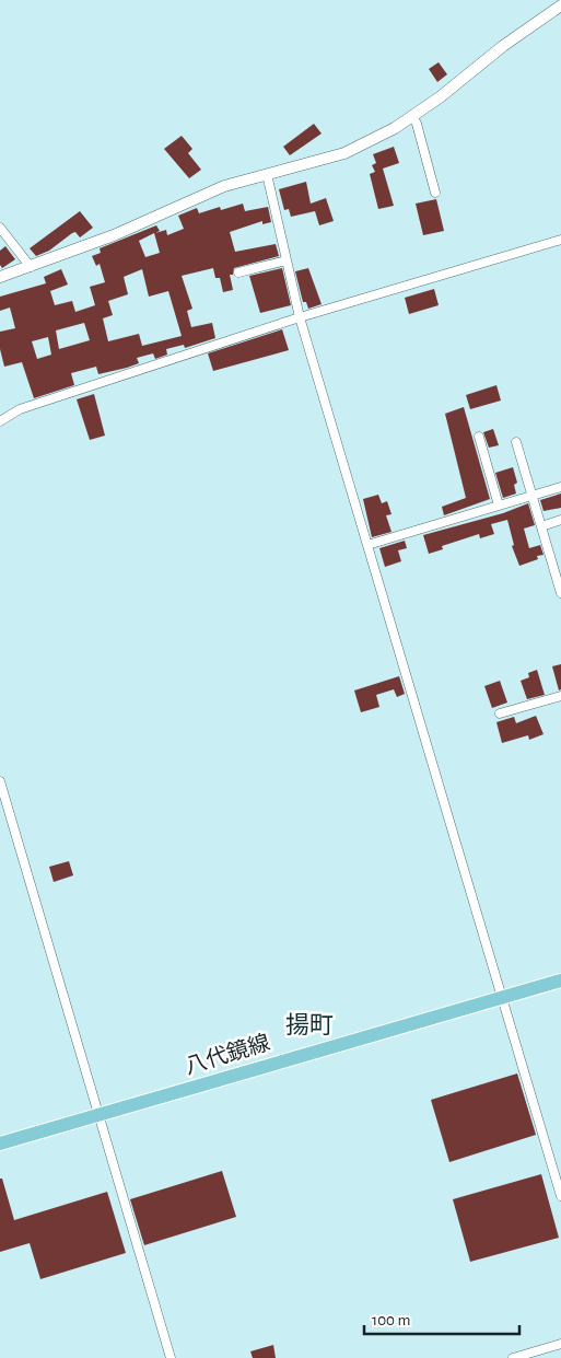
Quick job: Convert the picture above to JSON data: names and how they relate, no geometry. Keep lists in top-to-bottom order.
{
  "streets": {
    "main road": ["八代鏡線"]
  },
  "districts": ["揚町"],
  "scale_bar": "100 m"
}
